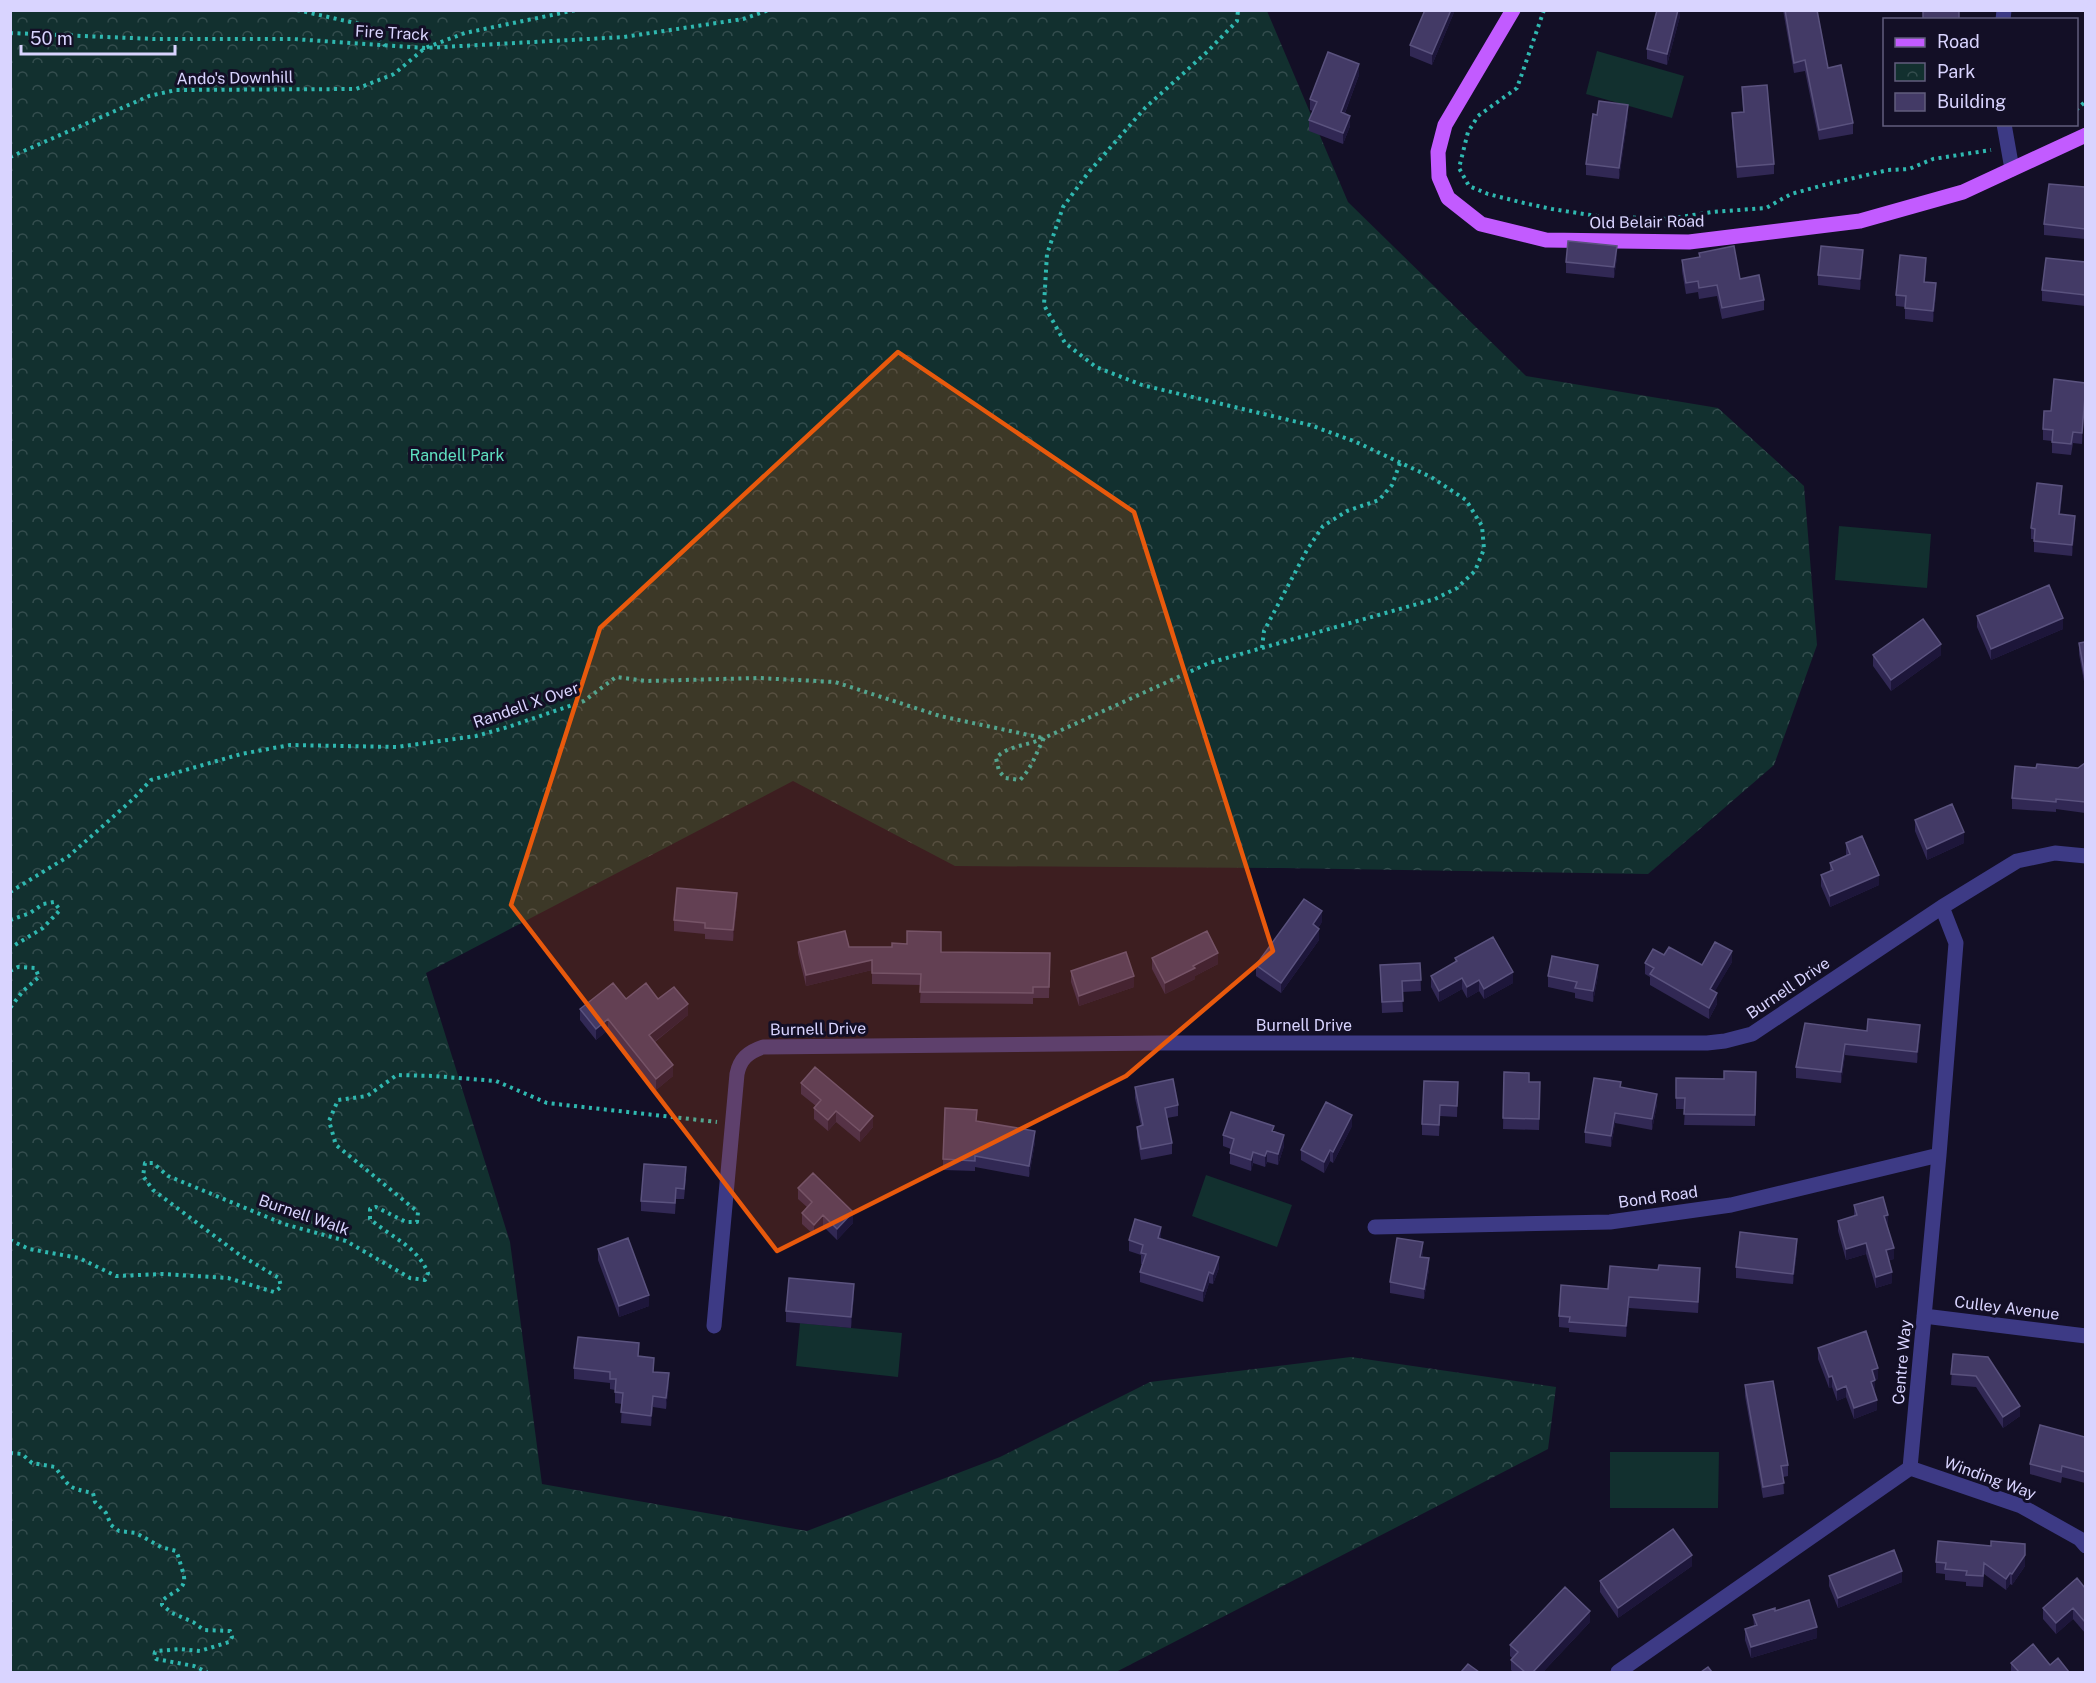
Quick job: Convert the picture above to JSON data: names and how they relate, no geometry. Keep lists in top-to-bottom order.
{
  "streets": {
    "main road": ["Old Belair Road"],
    "street": [
      "Burnell Drive",
      "Bond Road",
      "Culley Avenue",
      "Centre Way",
      "Winding Way"
    ],
    "path": [
      "Fire Track",
      "Ando's Downhill",
      "Randell X Over",
      "Burnell Walk"
    ]
  },
  "crossings": [
    ["Fire Track", "Ando's Downhill"],
    ["Burnell Drive", "Burnell Walk"],
    ["Burnell Drive", "Centre Way"],
    ["Bond Road", "Centre Way"],
    ["Culley Avenue", "Centre Way"],
    ["Centre Way", "Winding Way"]
  ],
  "parks": ["Randell Park"],
  "legend": ["Road", "Park", "Building"],
  "scale_bar": "50 m"
}
